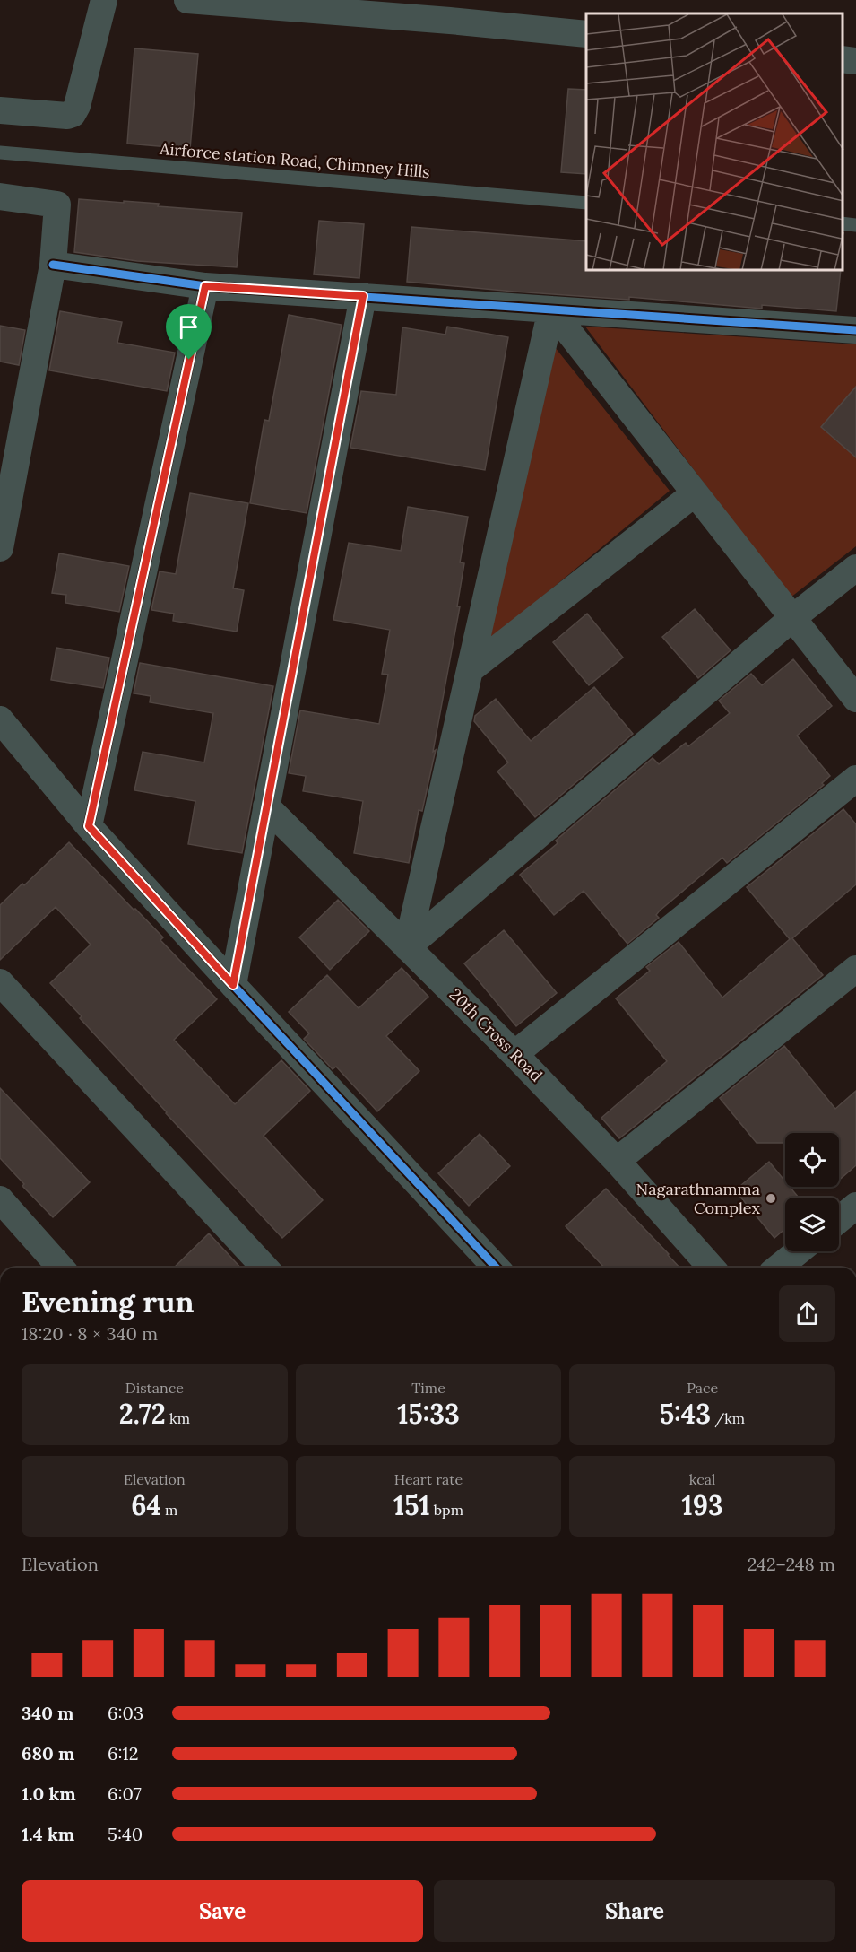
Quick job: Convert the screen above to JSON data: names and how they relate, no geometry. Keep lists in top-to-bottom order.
{
  "streets": {
    "street": ["20th Cross Road"],
    "lane": ["Airforce station Road, Chimney Hills"]
  },
  "places": ["Nagarathnamma Complex"],
  "page": {
    "heading": ["Evening run", "18:20 · 8 × 340 m"],
    "stats": [
      ["Distance", "2.72 km"],
      ["Time", "15:33"],
      ["Pace", "5:43 /km"],
      ["Elevation", "64 m"],
      ["Heart rate", "151 bpm"],
      ["kcal", "193"]
    ],
    "chart": ["Elevation", "242–248 m"],
    "list": [
      {
        "name": "340 m",
        "note": "6:03"
      },
      {
        "name": "680 m",
        "note": "6:12"
      },
      {
        "name": "1.0 km",
        "note": "6:07"
      },
      {
        "name": "1.4 km",
        "note": "5:40"
      }
    ],
    "buttons": ["Save", "Share"]
  }
}
